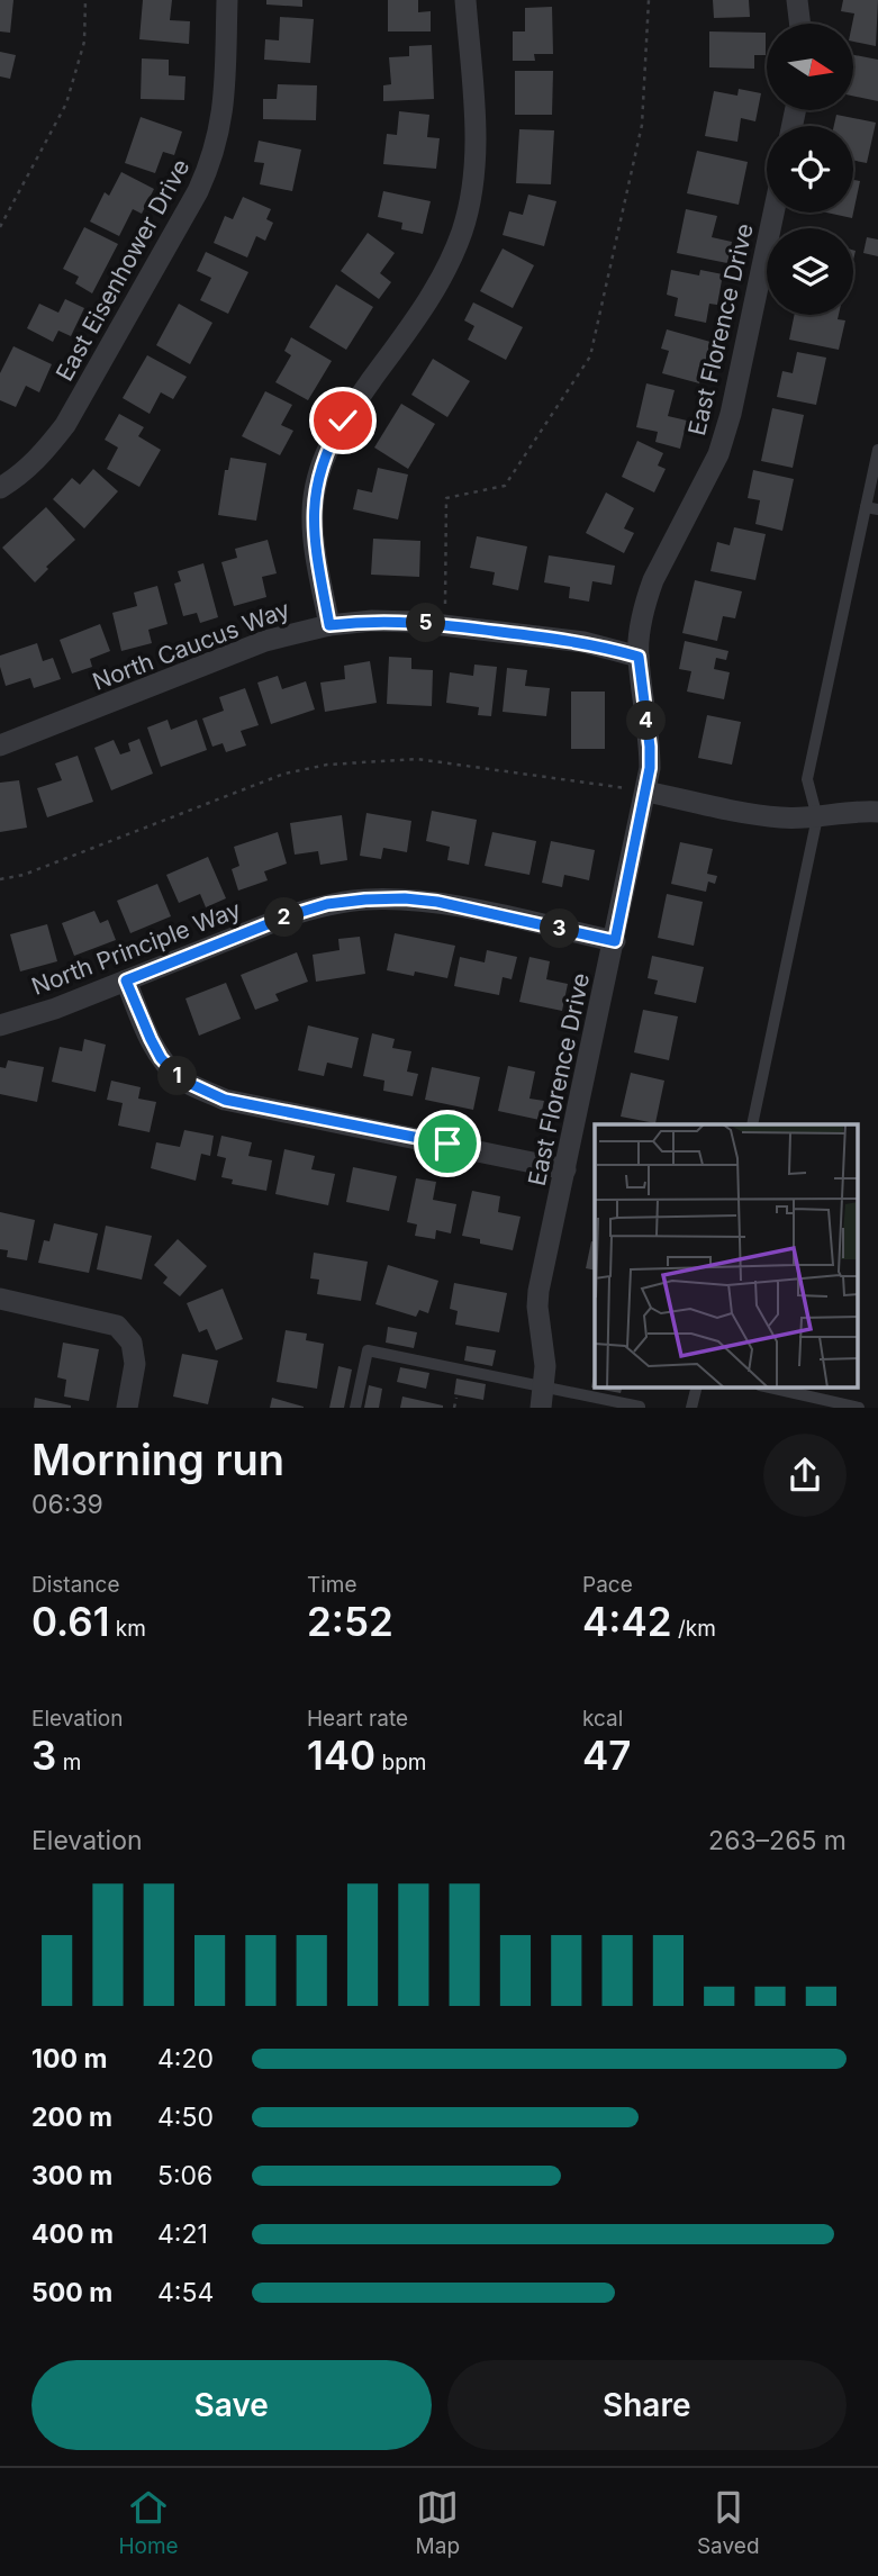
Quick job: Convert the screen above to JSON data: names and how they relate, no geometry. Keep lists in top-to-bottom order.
{
  "streets": {
    "street": [
      "East Eisenhower Drive",
      "East Florence Drive",
      "North Caucus Way",
      "North Principle Way"
    ]
  },
  "crossings": [
    ["East Florence Drive", "North Caucus Way"],
    ["East Florence Drive", "North Principle Way"]
  ],
  "north": "right",
  "page": {
    "pins": [
      "5",
      "4",
      "2",
      "3",
      "1"
    ],
    "heading": ["Morning run", "06:39"],
    "stats": [
      ["Distance", "0.61 km"],
      ["Time", "2:52"],
      ["Pace", "4:42 /km"],
      ["Elevation", "3 m"],
      ["Heart rate", "140 bpm"],
      ["kcal", "47"]
    ],
    "chart": ["Elevation", "263–265 m"],
    "list": [
      {
        "name": "100 m",
        "note": "4:20"
      },
      {
        "name": "200 m",
        "note": "4:50"
      },
      {
        "name": "300 m",
        "note": "5:06"
      },
      {
        "name": "400 m",
        "note": "4:21"
      },
      {
        "name": "500 m",
        "note": "4:54"
      }
    ],
    "buttons": ["Save", "Share"],
    "tabs": ["Home", "Map", "Saved"]
  }
}
